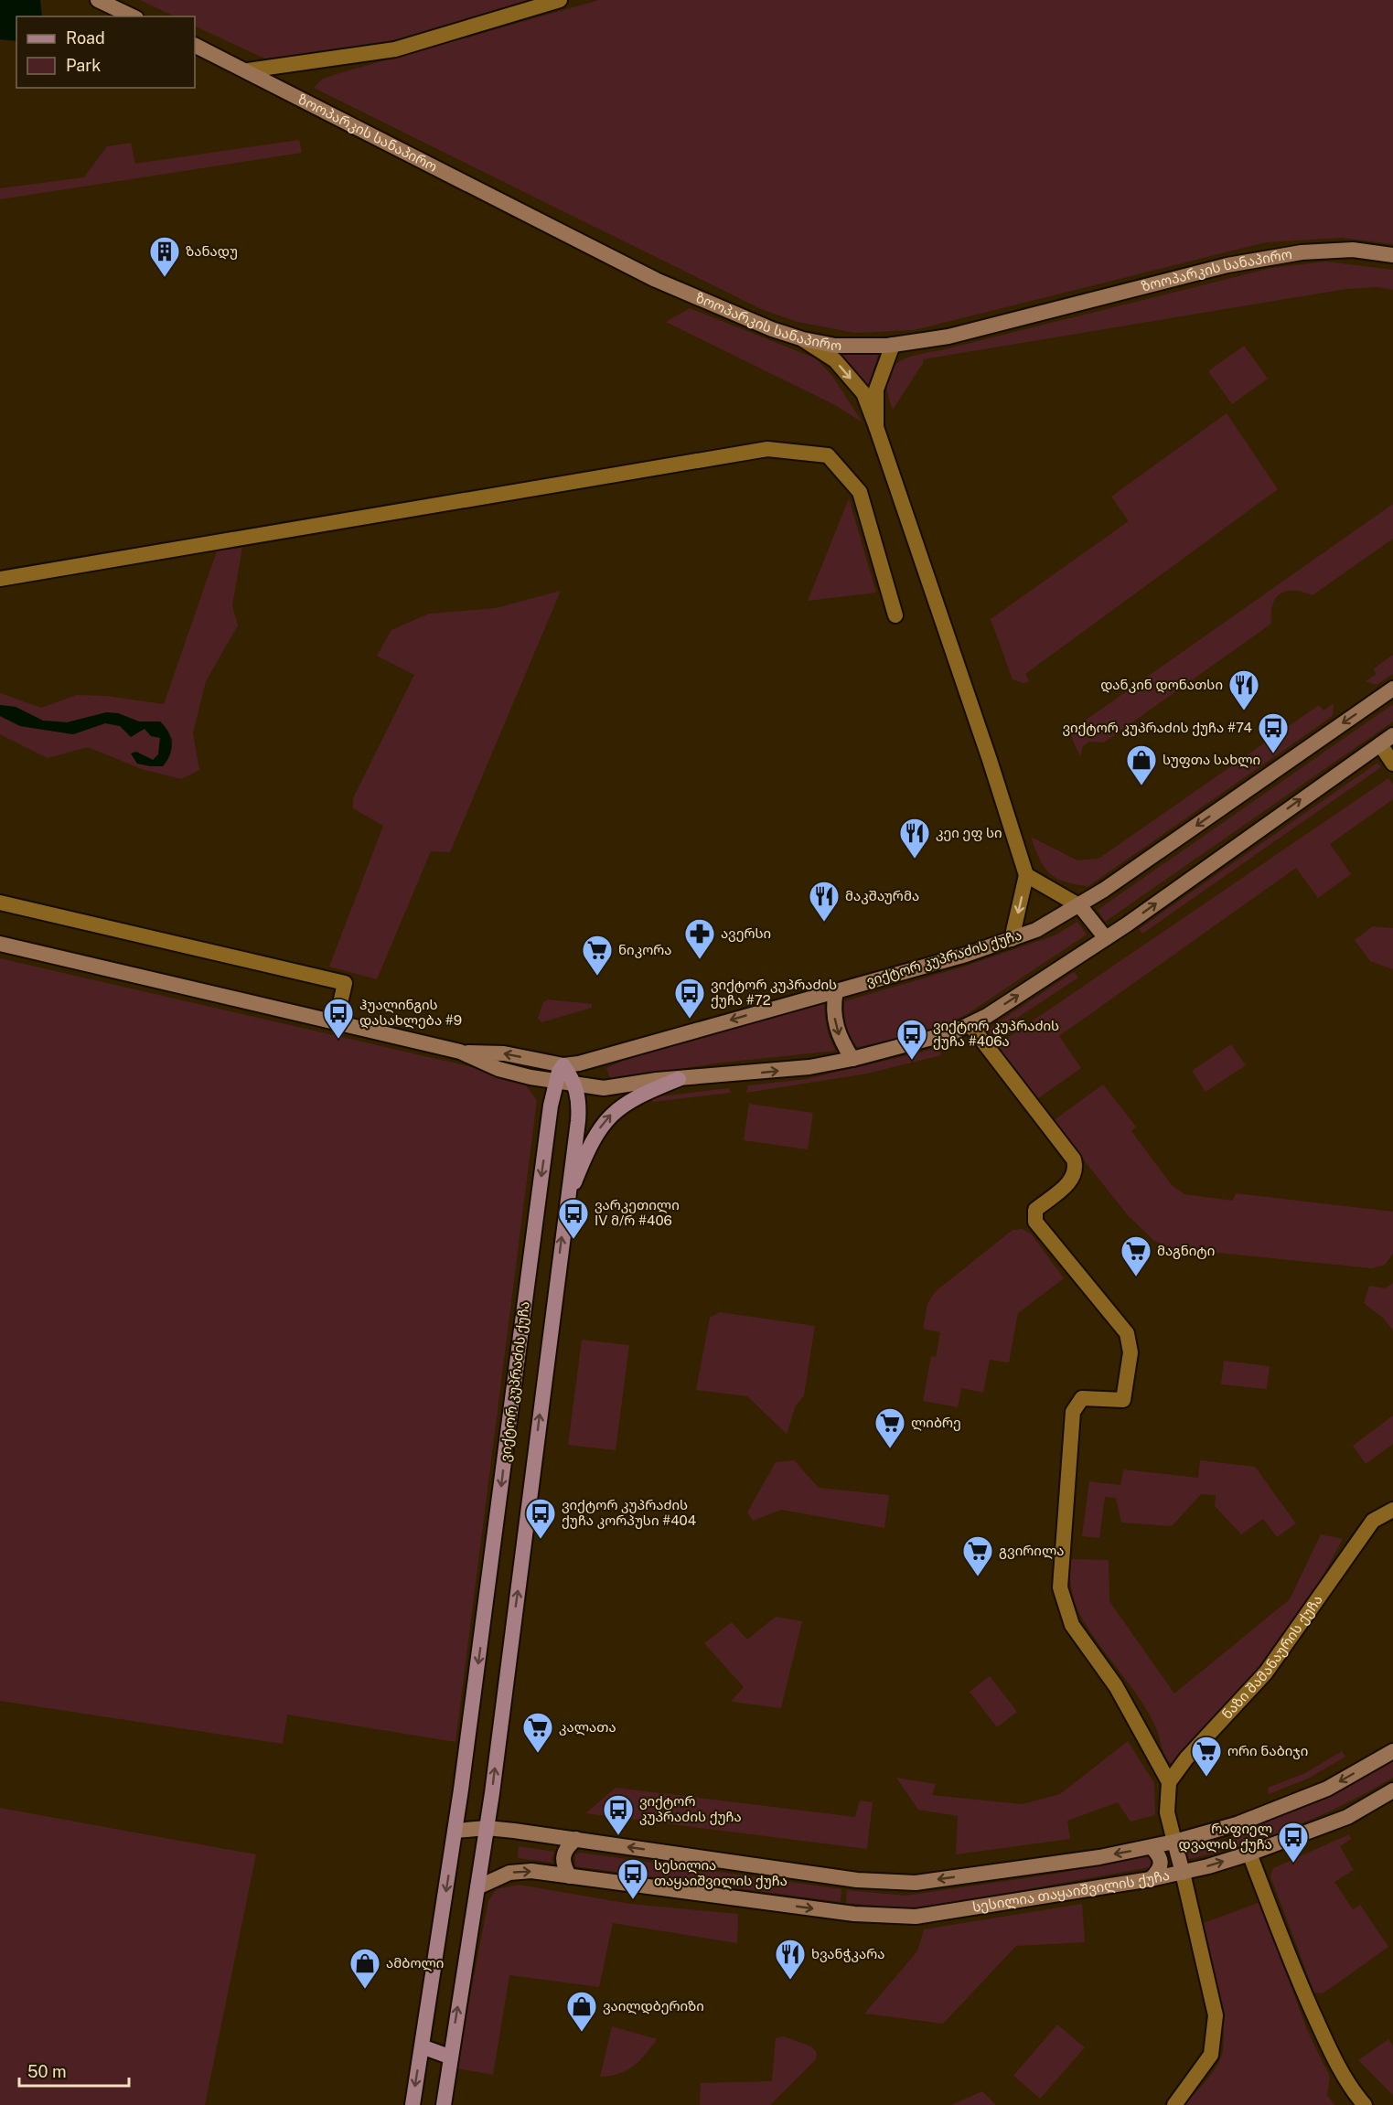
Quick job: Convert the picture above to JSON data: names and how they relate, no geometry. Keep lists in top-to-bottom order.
{
  "streets": {
    "main road": ["ზოოპარკის სანაპირო", "ვიქტორ კუპრაძის ქუჩა", "სესილია თაყაიშვილის ქუჩა"],
    "street": ["ნაზი შამანაურის ქუჩა"]
  },
  "crossings": [
    ["ვიქტორ კუპრაძის ქუჩა", "სესილია თაყაიშვილის ქუჩა"]
  ],
  "places": {
    "building": ["ზანადუ"],
    "restaurant": [
      "დანკინ დონათსი",
      "კეი ეფ სი",
      "მაკშაურმა",
      "ხვანჭკარა"
    ],
    "bus stop": [
      "ვიქტორ კუპრაძის ქუჩა #74",
      "ვიქტორ კუპრაძის ქუჩა #72",
      "ჰუალინგის დასახლება #9",
      "ვიქტორ კუპრაძის ქუჩა #406ა",
      "ვარკეთილი IV მ/რ #406",
      "ვიქტორ კუპრაძის ქუჩა კორპუსი #404",
      "ვიქტორ კუპრაძის ქუჩა",
      "რაფიელ დვალის ქუჩა",
      "სესილია თაყაიშვილის ქუჩა"
    ],
    "shop": ["სუფთა სახლი", "ამბოლი", "ვაილდბერიზი"],
    "pharmacy": ["ავერსი"],
    "supermarket": [
      "ნიკორა",
      "მაგნიტი",
      "ლიბრე",
      "გვირილა",
      "კალათა",
      "ორი ნაბიჯი"
    ]
  },
  "legend": ["Road", "Park"],
  "scale_bar": "50 m"
}
